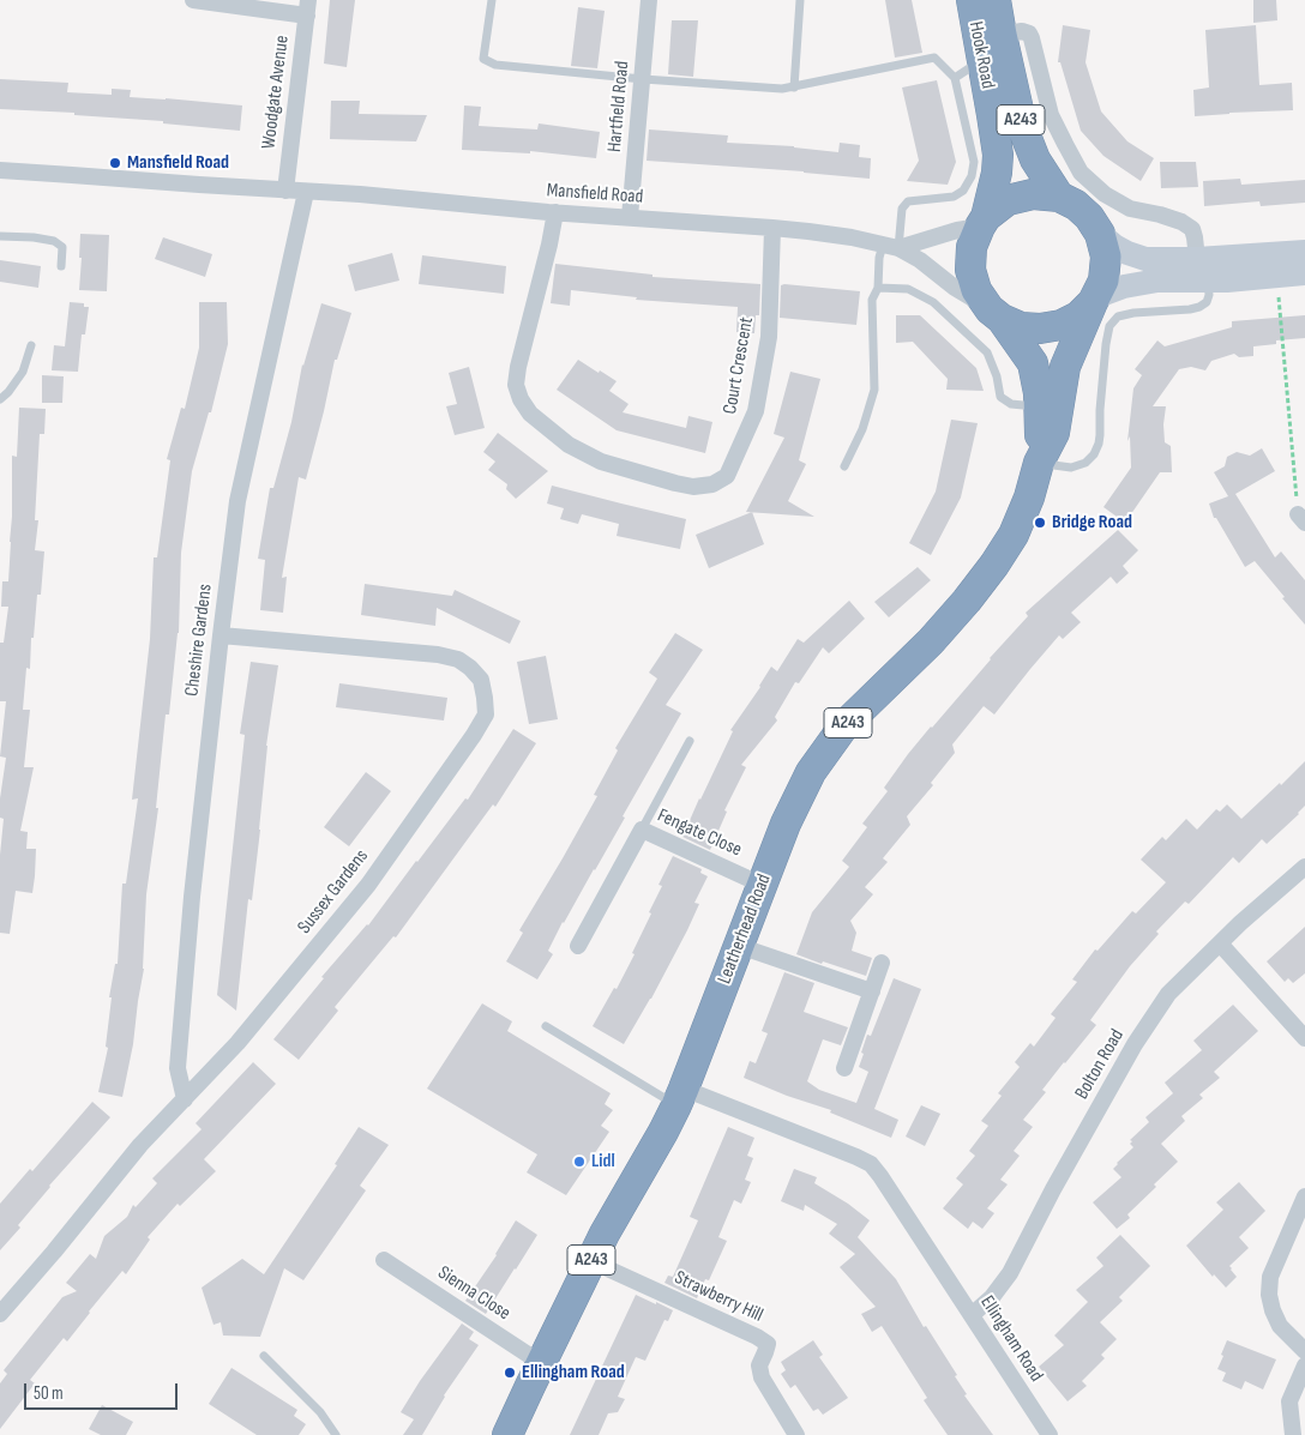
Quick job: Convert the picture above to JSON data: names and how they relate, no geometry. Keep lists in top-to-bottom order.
{
  "streets": {
    "highway": ["Hook Road", "A243", "Leatherhead Road"],
    "street": [
      "Woodgate Avenue",
      "Hartfield Road",
      "Mansfield Road",
      "Court Crescent",
      "Cheshire Gardens",
      "Fengate Close",
      "Sussex Gardens",
      "Bolton Road",
      "Sienna Close",
      "Strawberry Hill",
      "Ellingham Road"
    ]
  },
  "crossings": [
    ["Hook Road", "A243"],
    ["Hook Road", "Mansfield Road"],
    ["Woodgate Avenue", "Mansfield Road"],
    ["Hartfield Road", "Mansfield Road"],
    ["A243", "Mansfield Road"],
    ["A243", "Leatherhead Road"],
    ["Mansfield Road", "Court Crescent"],
    ["Mansfield Road", "Cheshire Gardens"],
    ["Cheshire Gardens", "Sussex Gardens"],
    ["Fengate Close", "Leatherhead Road"],
    ["Leatherhead Road", "Sienna Close"],
    ["Leatherhead Road", "Strawberry Hill"],
    ["Leatherhead Road", "Ellingham Road"],
    ["Bolton Road", "Ellingham Road"]
  ],
  "places": [
    "Mansfield Road",
    "Bridge Road",
    "Lidl",
    "Ellingham Road"
  ],
  "scale_bar": "50 m"
}
